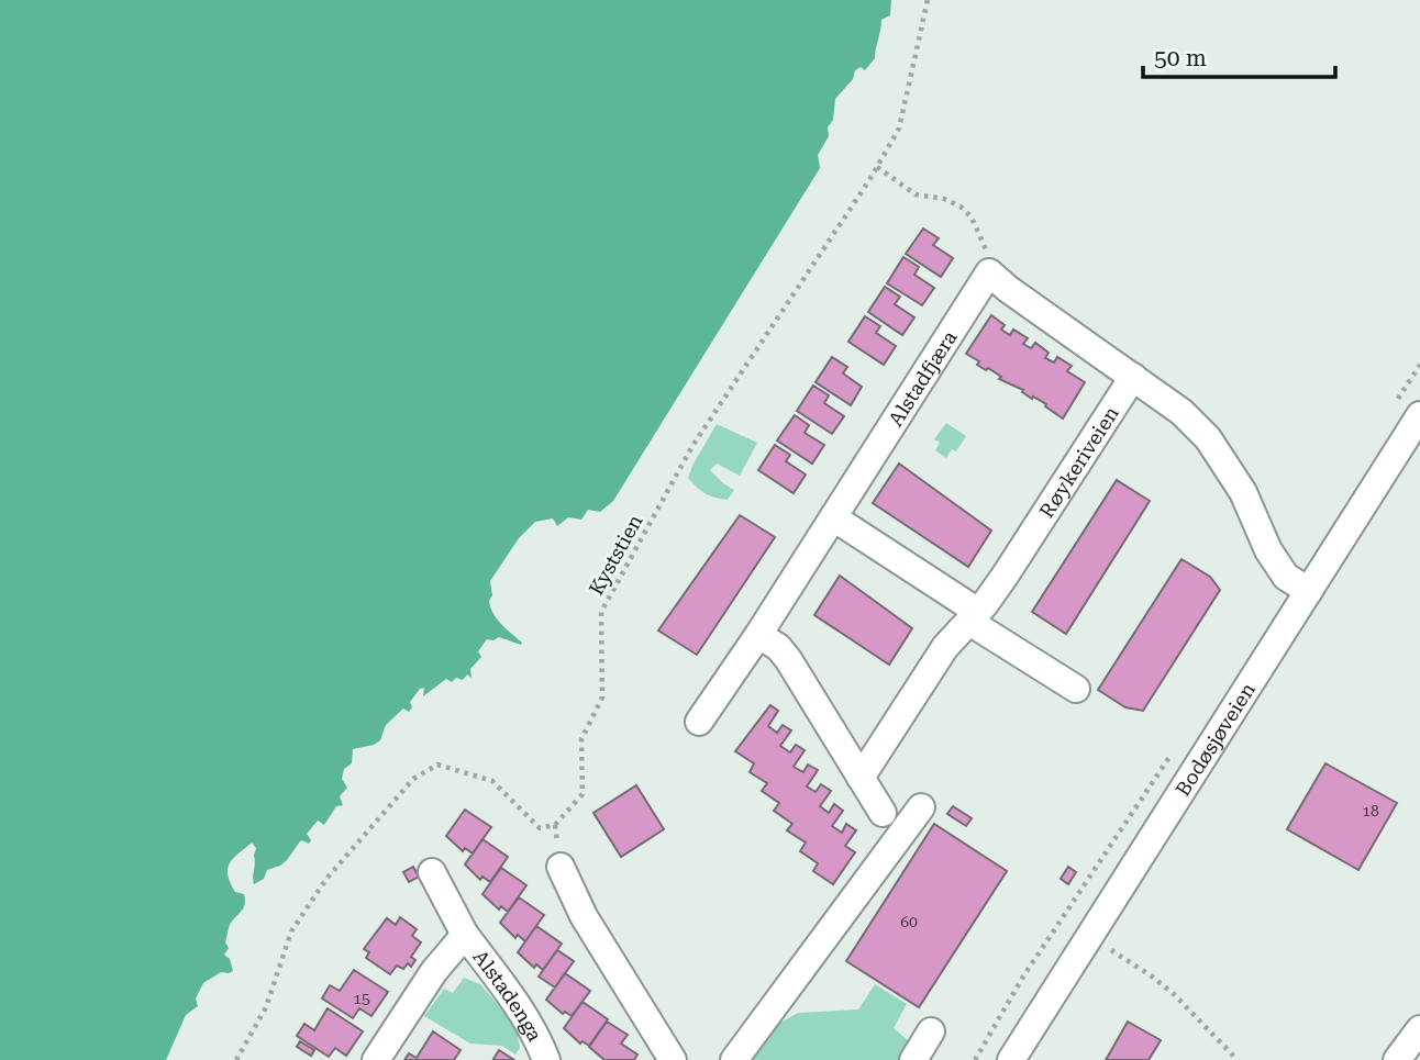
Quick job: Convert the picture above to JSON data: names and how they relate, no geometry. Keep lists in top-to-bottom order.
{
  "streets": {
    "street": [
      "Alstadfjæra",
      "Røykeriveien",
      "Bodøsjøveien",
      "Alstadenga"
    ],
    "path": ["Kyststien"]
  },
  "house_numbers": ["18", "60", "15"],
  "scale_bar": "50 m"
}
